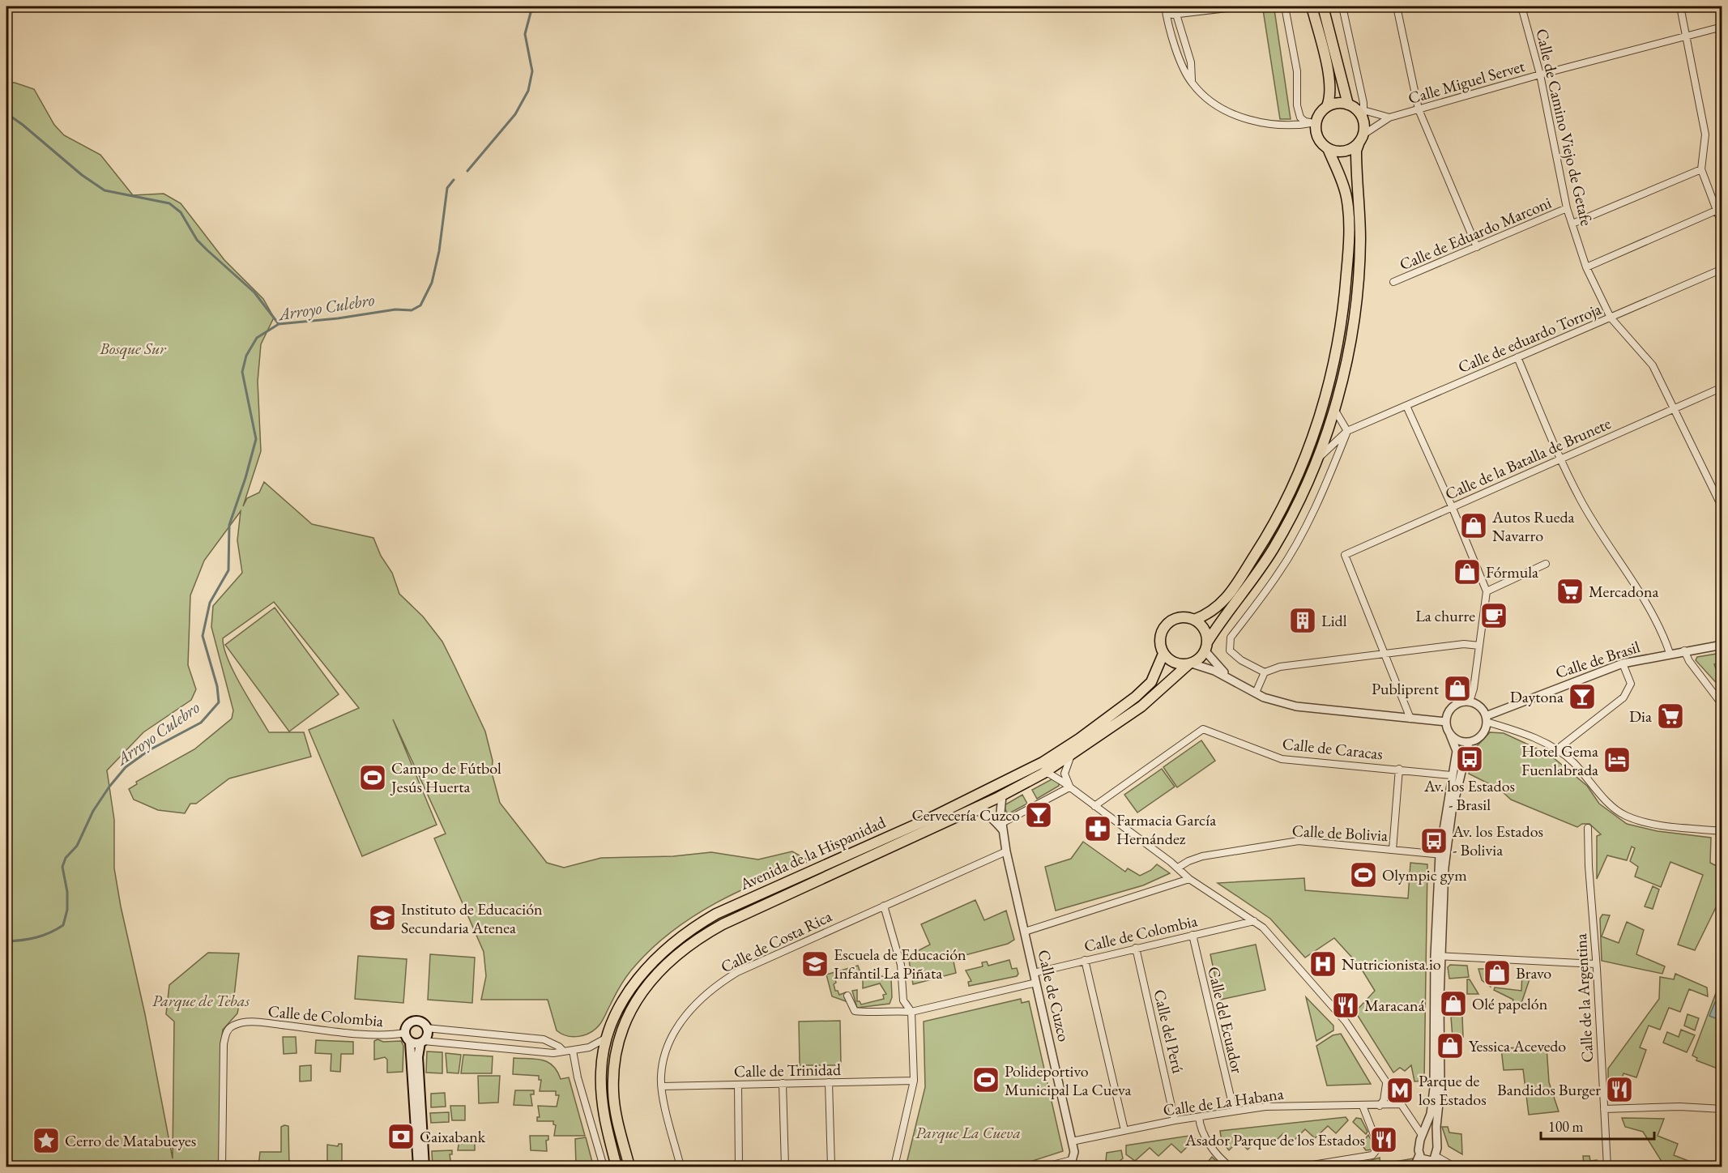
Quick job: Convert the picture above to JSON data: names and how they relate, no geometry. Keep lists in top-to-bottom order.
{
  "streets": {
    "main road": ["Avenida de la Hispanidad"],
    "street": [
      "Calle Miguel Servet",
      "Calle de Camino Viejo de Getafe",
      "Calle de Eduardo Marconi",
      "Calle de eduardo Torroja",
      "Calle de la Batalla de Brunete",
      "Calle de Brasil",
      "Calle de Caracas",
      "Calle de Bolivia",
      "Calle de Colombia",
      "Calle de Costa Rica",
      "Calle de Cuzco",
      "Calle de la Argentina",
      "Calle del Ecuador",
      "Calle del Perú",
      "Calle de Trinidad",
      "Calle de La Habana"
    ]
  },
  "crossings": [
    ["Calle Miguel Servet", "Calle de Camino Viejo de Getafe"],
    ["Calle de Camino Viejo de Getafe", "Calle de Eduardo Marconi"],
    ["Calle de Camino Viejo de Getafe", "Calle de eduardo Torroja"],
    ["Calle de Camino Viejo de Getafe", "Calle de la Batalla de Brunete"],
    ["Avenida de la Hispanidad", "Calle de Cuzco"],
    ["Calle de Colombia", "Calle de Cuzco"],
    ["Calle de Colombia", "Calle del Ecuador"],
    ["Calle de Colombia", "Calle del Perú"],
    ["Calle de Costa Rica", "Calle de Cuzco"],
    ["Calle de Costa Rica", "Calle de Trinidad"],
    ["Calle de Cuzco", "Calle de La Habana"],
    ["Calle del Ecuador", "Calle de La Habana"],
    ["Calle del Perú", "Calle de La Habana"]
  ],
  "water": ["Arroyo Culebro"],
  "parks": ["Bosque Sur", "Parque de Tebas", "Parque La Cueva"],
  "places": {
    "shop": [
      "Autos Rueda Navarro",
      "Fórmula",
      "Publiprent",
      "Bravo",
      "Olé papelón",
      "Yessica Acevedo"
    ],
    "supermarket": ["Mercadona", "Dia"],
    "cafe": ["La churre"],
    "building": ["Lidl"],
    "bar": ["Daytona", "Cervecería Cuzco"],
    "bus stop": ["Av. los Estados - Brasil", "Av. los Estados - Bolivia"],
    "hotel": ["Hotel Gema Fuenlabrada"],
    "sports": ["Campo de Fútbol Jesús Huerta", "Olympic gym", "Polideportivo Municipal La Cueva"],
    "pharmacy": ["Farmacia García Hernández"],
    "school or university": ["Instituto de Educación Secundaria Atenea", "Escuela de Educación Infantil La Piñata"],
    "hospital": ["Nutricionista.io"],
    "restaurant": ["Maracaná", "Bandidos Burger", "Asador Parque de los Estados"],
    "metro station": ["Parque de los Estados"],
    "bank": ["Caixabank"],
    "place": ["Cerro de Matabueyes"]
  },
  "scale_bar": "100 m"
}
